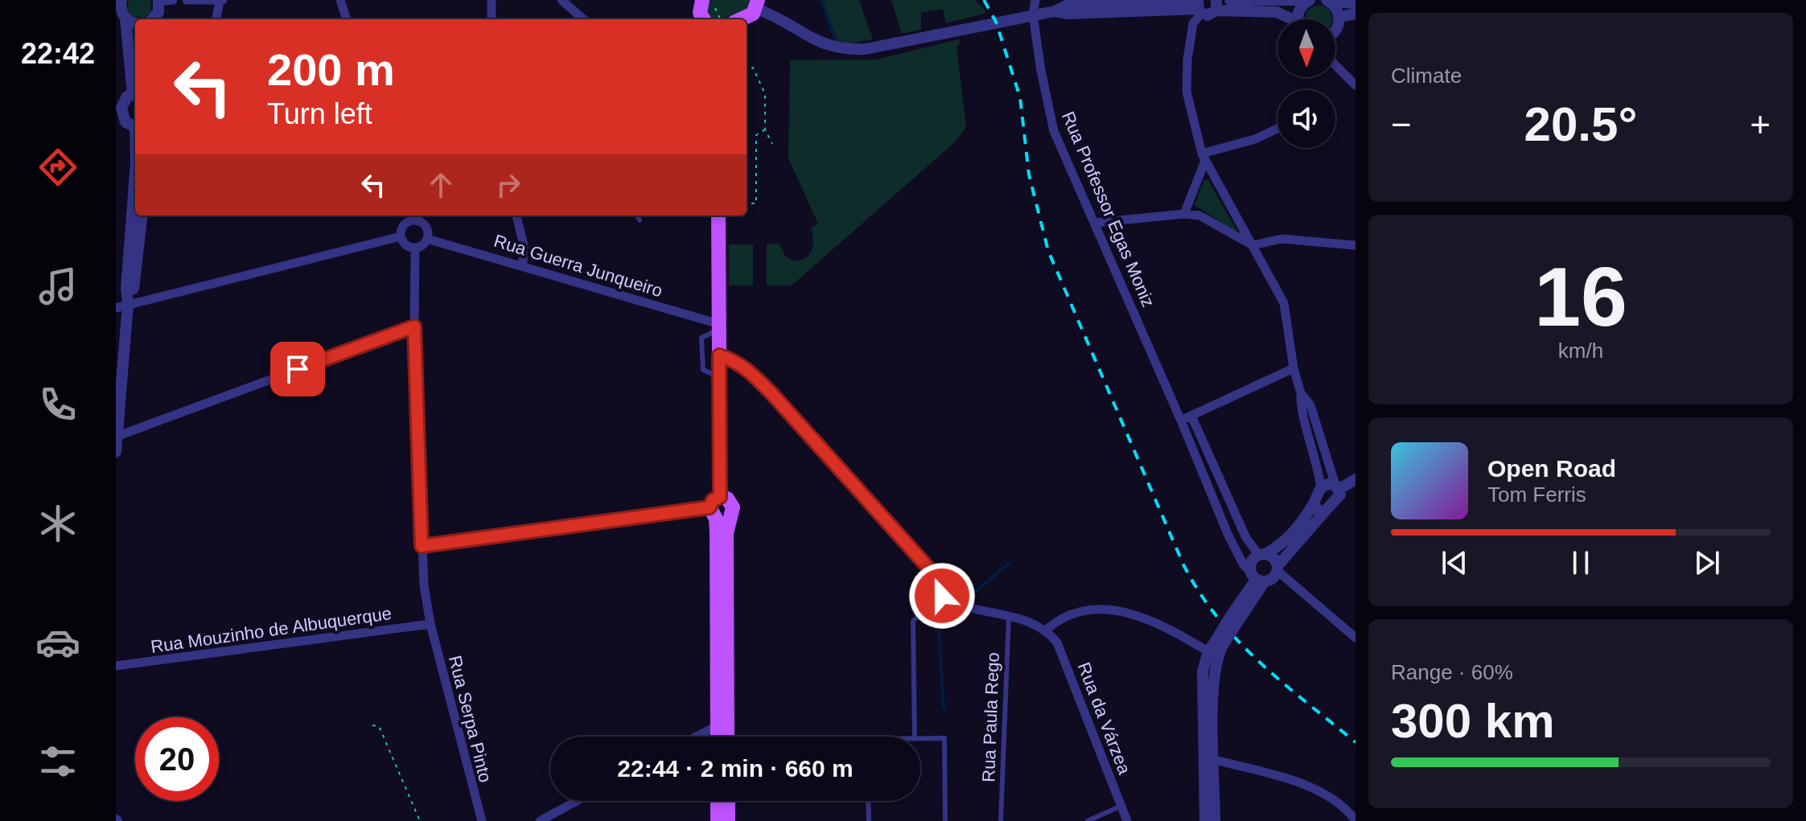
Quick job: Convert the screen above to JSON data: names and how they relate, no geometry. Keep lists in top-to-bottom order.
{
  "streets": {
    "street": [
      "Rua Professor Egas Moniz",
      "Rua Guerra Junqueiro",
      "Rua Mouzinho de Albuquerque",
      "Rua da Várzea",
      "Rua Serpa Pinto"
    ],
    "lane": ["Rua Paula Rego"]
  },
  "crossings": [
    ["Rua Guerra Junqueiro", "Rua Serpa Pinto"],
    ["Rua Mouzinho de Albuquerque", "Rua Serpa Pinto"]
  ],
  "north": "bottom",
  "page": {
    "tabs": "22:42",
    "tile": [
      "Climate",
      ["16", "km/h"],
      ["Range · 60%", "300 km"]
    ],
    "turn": ["200 m", "Turn left"],
    "heat": ["−", "20.5°", "+"],
    "song": ["Open Road", "Tom Ferris"],
    "limit": "20",
    "trip": "22:44 · 2 min · 660 m"
  }
}
